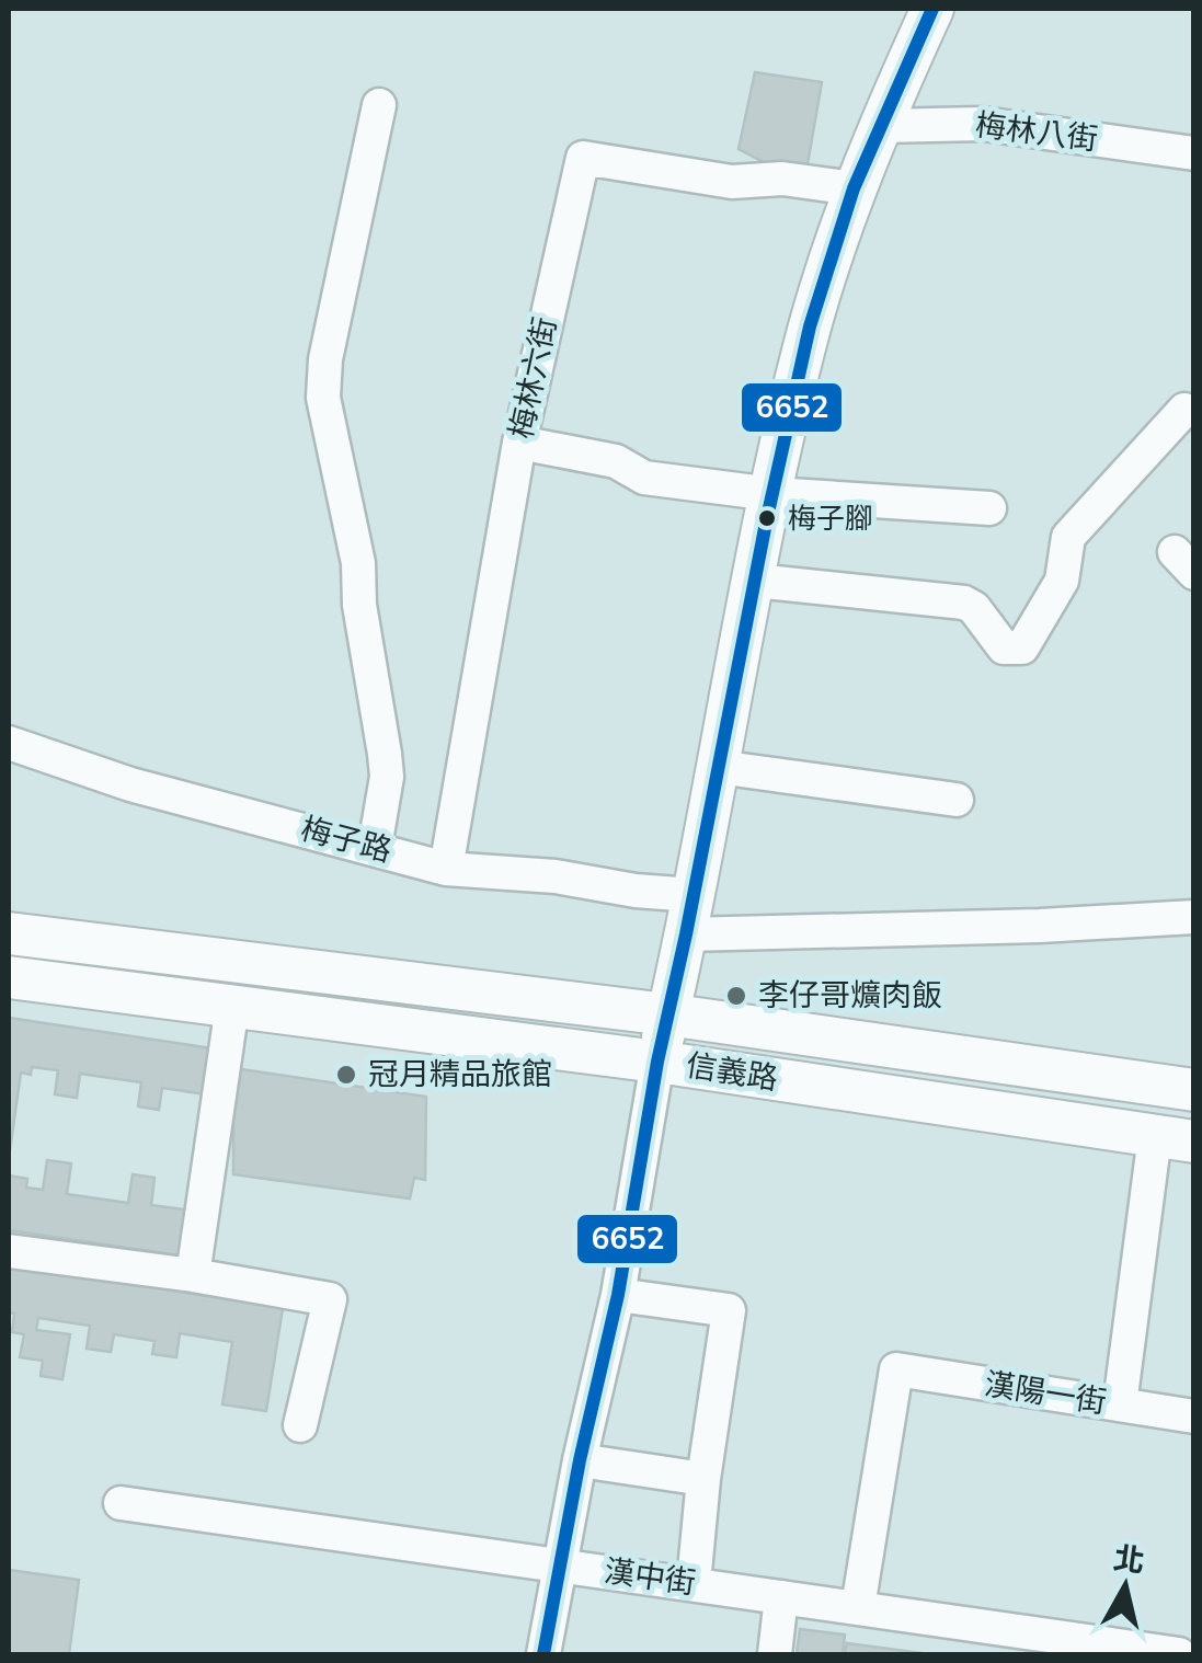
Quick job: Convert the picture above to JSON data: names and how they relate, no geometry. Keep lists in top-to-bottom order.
{
  "streets": {
    "main road": ["信義路"],
    "street": [
      "梅林八街",
      "梅林六街",
      "梅子路",
      "漢陽一街",
      "漢中街"
    ]
  },
  "crossings": [
    ["梅林六街", "梅子路"],
    ["漢陽一街", "漢中街"]
  ],
  "places": ["梅子腳", "李仔哥爌肉飯", "冠月精品旅館"],
  "lines": ["transit line 6652"],
  "north": "top"
}
